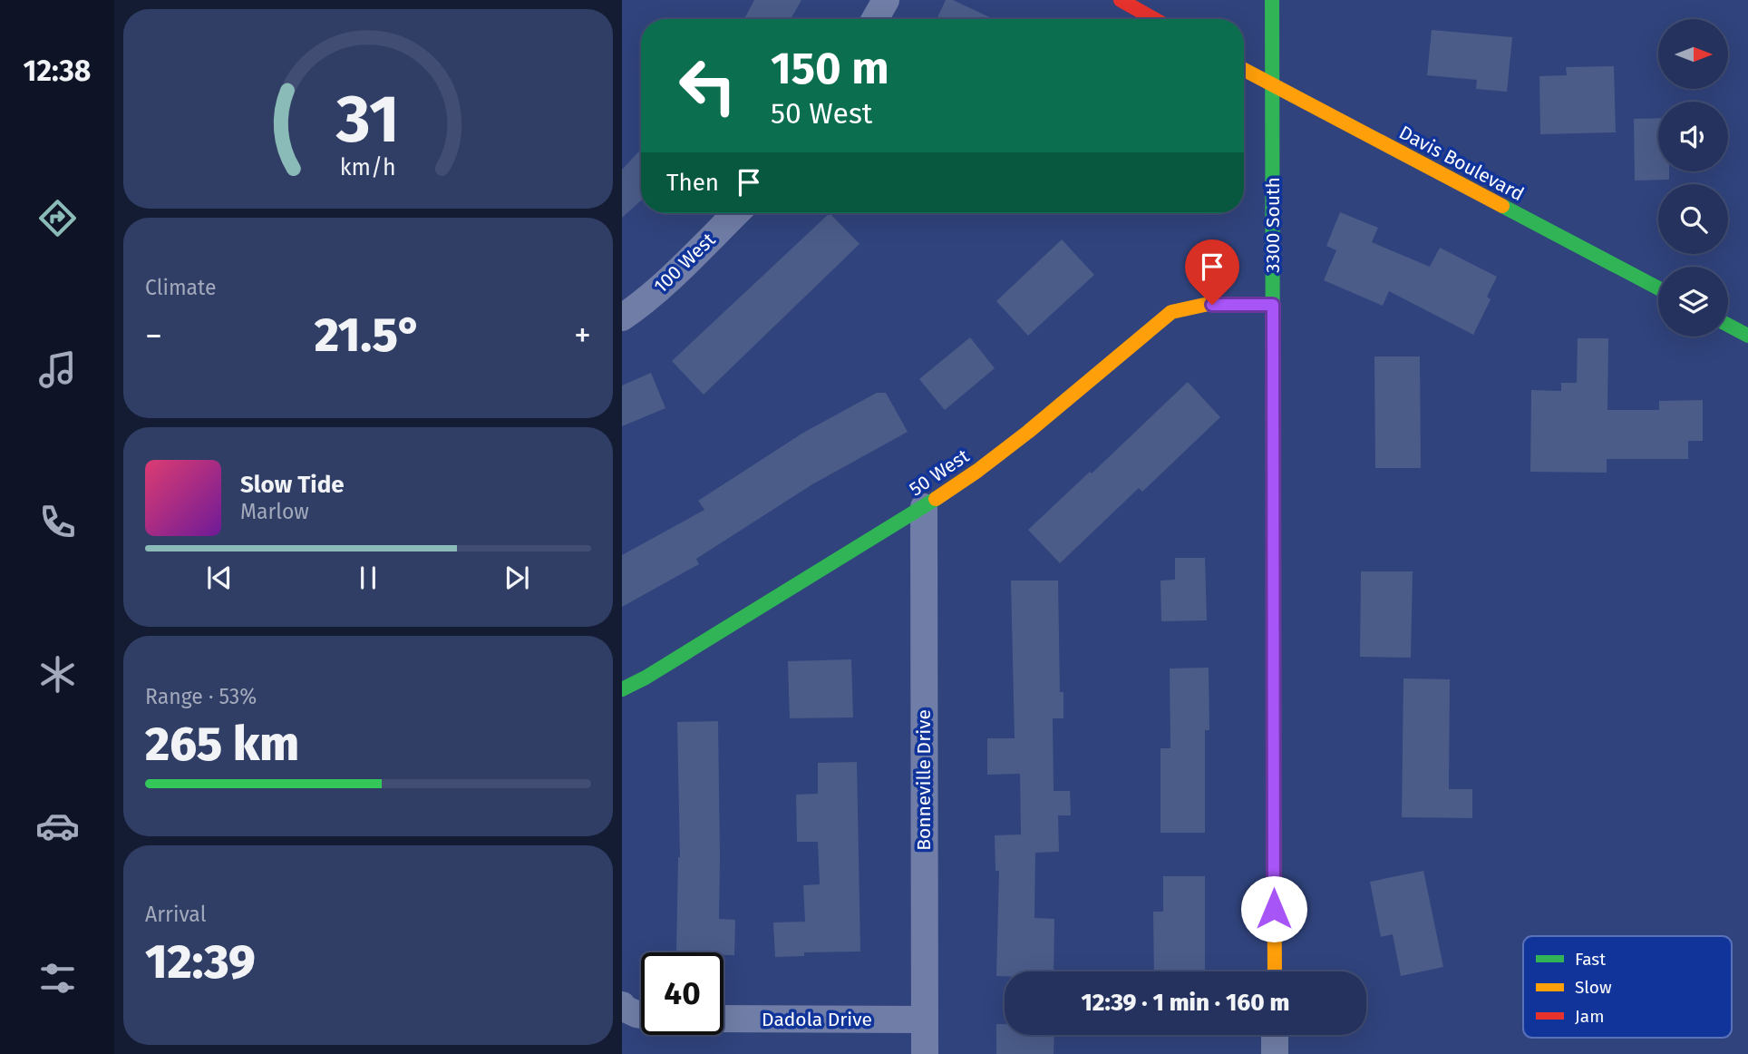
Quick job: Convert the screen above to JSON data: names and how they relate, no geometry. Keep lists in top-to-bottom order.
{
  "streets": {
    "street": [
      "Davis Boulevard",
      "3300 South",
      "100 West",
      "50 West",
      "Bonneville Drive",
      "Dadola Drive"
    ]
  },
  "crossings": [
    ["Davis Boulevard", "3300 South"],
    ["3300 South", "50 West"],
    ["50 West", "Bonneville Drive"],
    ["Bonneville Drive", "Dadola Drive"]
  ],
  "legend": ["Fast", "Slow", "Jam"],
  "north": "right",
  "page": {
    "tabs": "12:38",
    "turn": ["150 m", "50 West"],
    "then": "Then",
    "tile": [
      "Climate",
      ["Range · 53%", "265 km"],
      ["Arrival", "12:39"]
    ],
    "heat": ["−", "21.5°", "+"],
    "song": ["Slow Tide", "Marlow"],
    "limit": "40",
    "trip": "12:39 · 1 min · 160 m",
    "gauge": ["31", "km/h"]
  }
}
